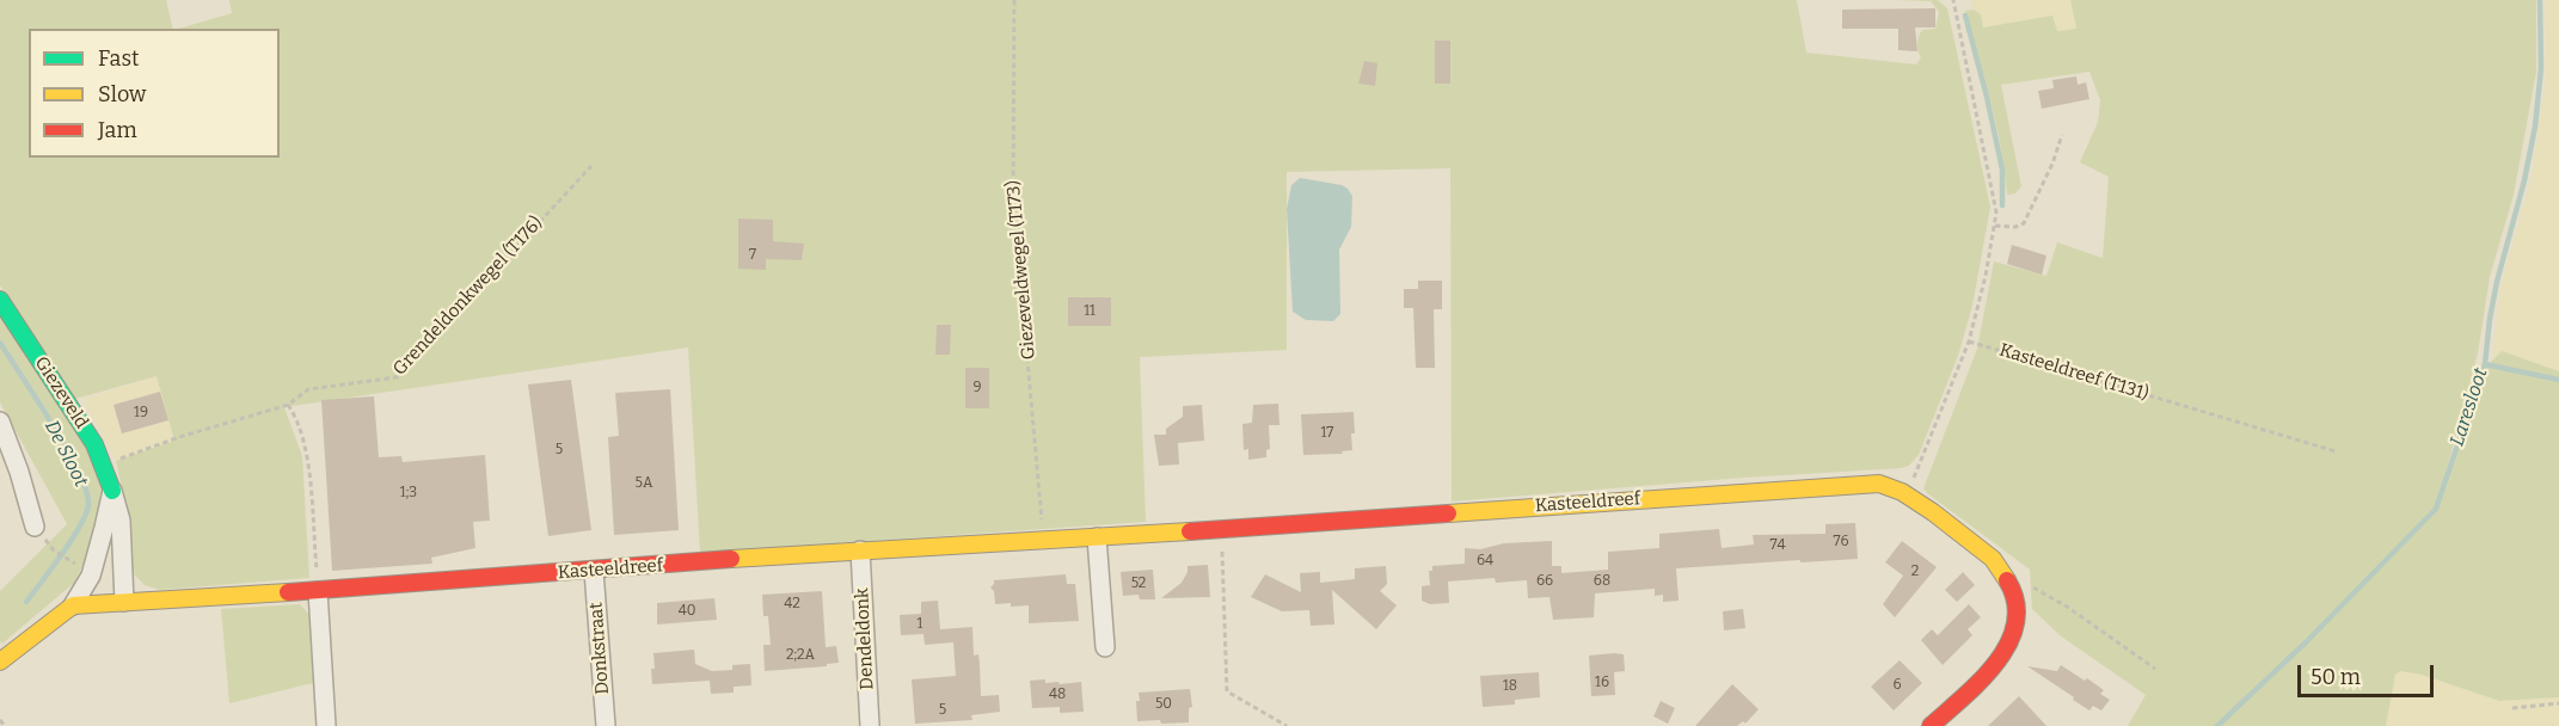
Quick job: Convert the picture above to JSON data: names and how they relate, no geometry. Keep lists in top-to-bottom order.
{
  "streets": {
    "street": [
      "Giezeveld",
      "Kasteeldreef",
      "Dendeldonk",
      "Donkstraat"
    ],
    "path": ["Giezeveldwegel (T173)", "Grendeldonkwegel (T176)", "Kasteeldreef (T131)"]
  },
  "crossings": [
    ["Giezeveldwegel (T173)", "Kasteeldreef"],
    ["Grendeldonkwegel (T176)", "Giezeveld"],
    ["Giezeveld", "Kasteeldreef"],
    ["Kasteeldreef", "Dendeldonk"],
    ["Kasteeldreef", "Donkstraat"]
  ],
  "water": ["Laresloot", "De Sloot"],
  "house_numbers": [
    "7",
    "11",
    "9",
    "19",
    "17",
    "5",
    "5A",
    "1;3",
    "76",
    "74",
    "64",
    "2",
    "66",
    "68",
    "52",
    "42",
    "40",
    "1",
    "2;2A",
    "16",
    "6",
    "18",
    "48",
    "50",
    "5"
  ],
  "legend": ["Fast", "Slow", "Jam"],
  "scale_bar": "50 m"
}
